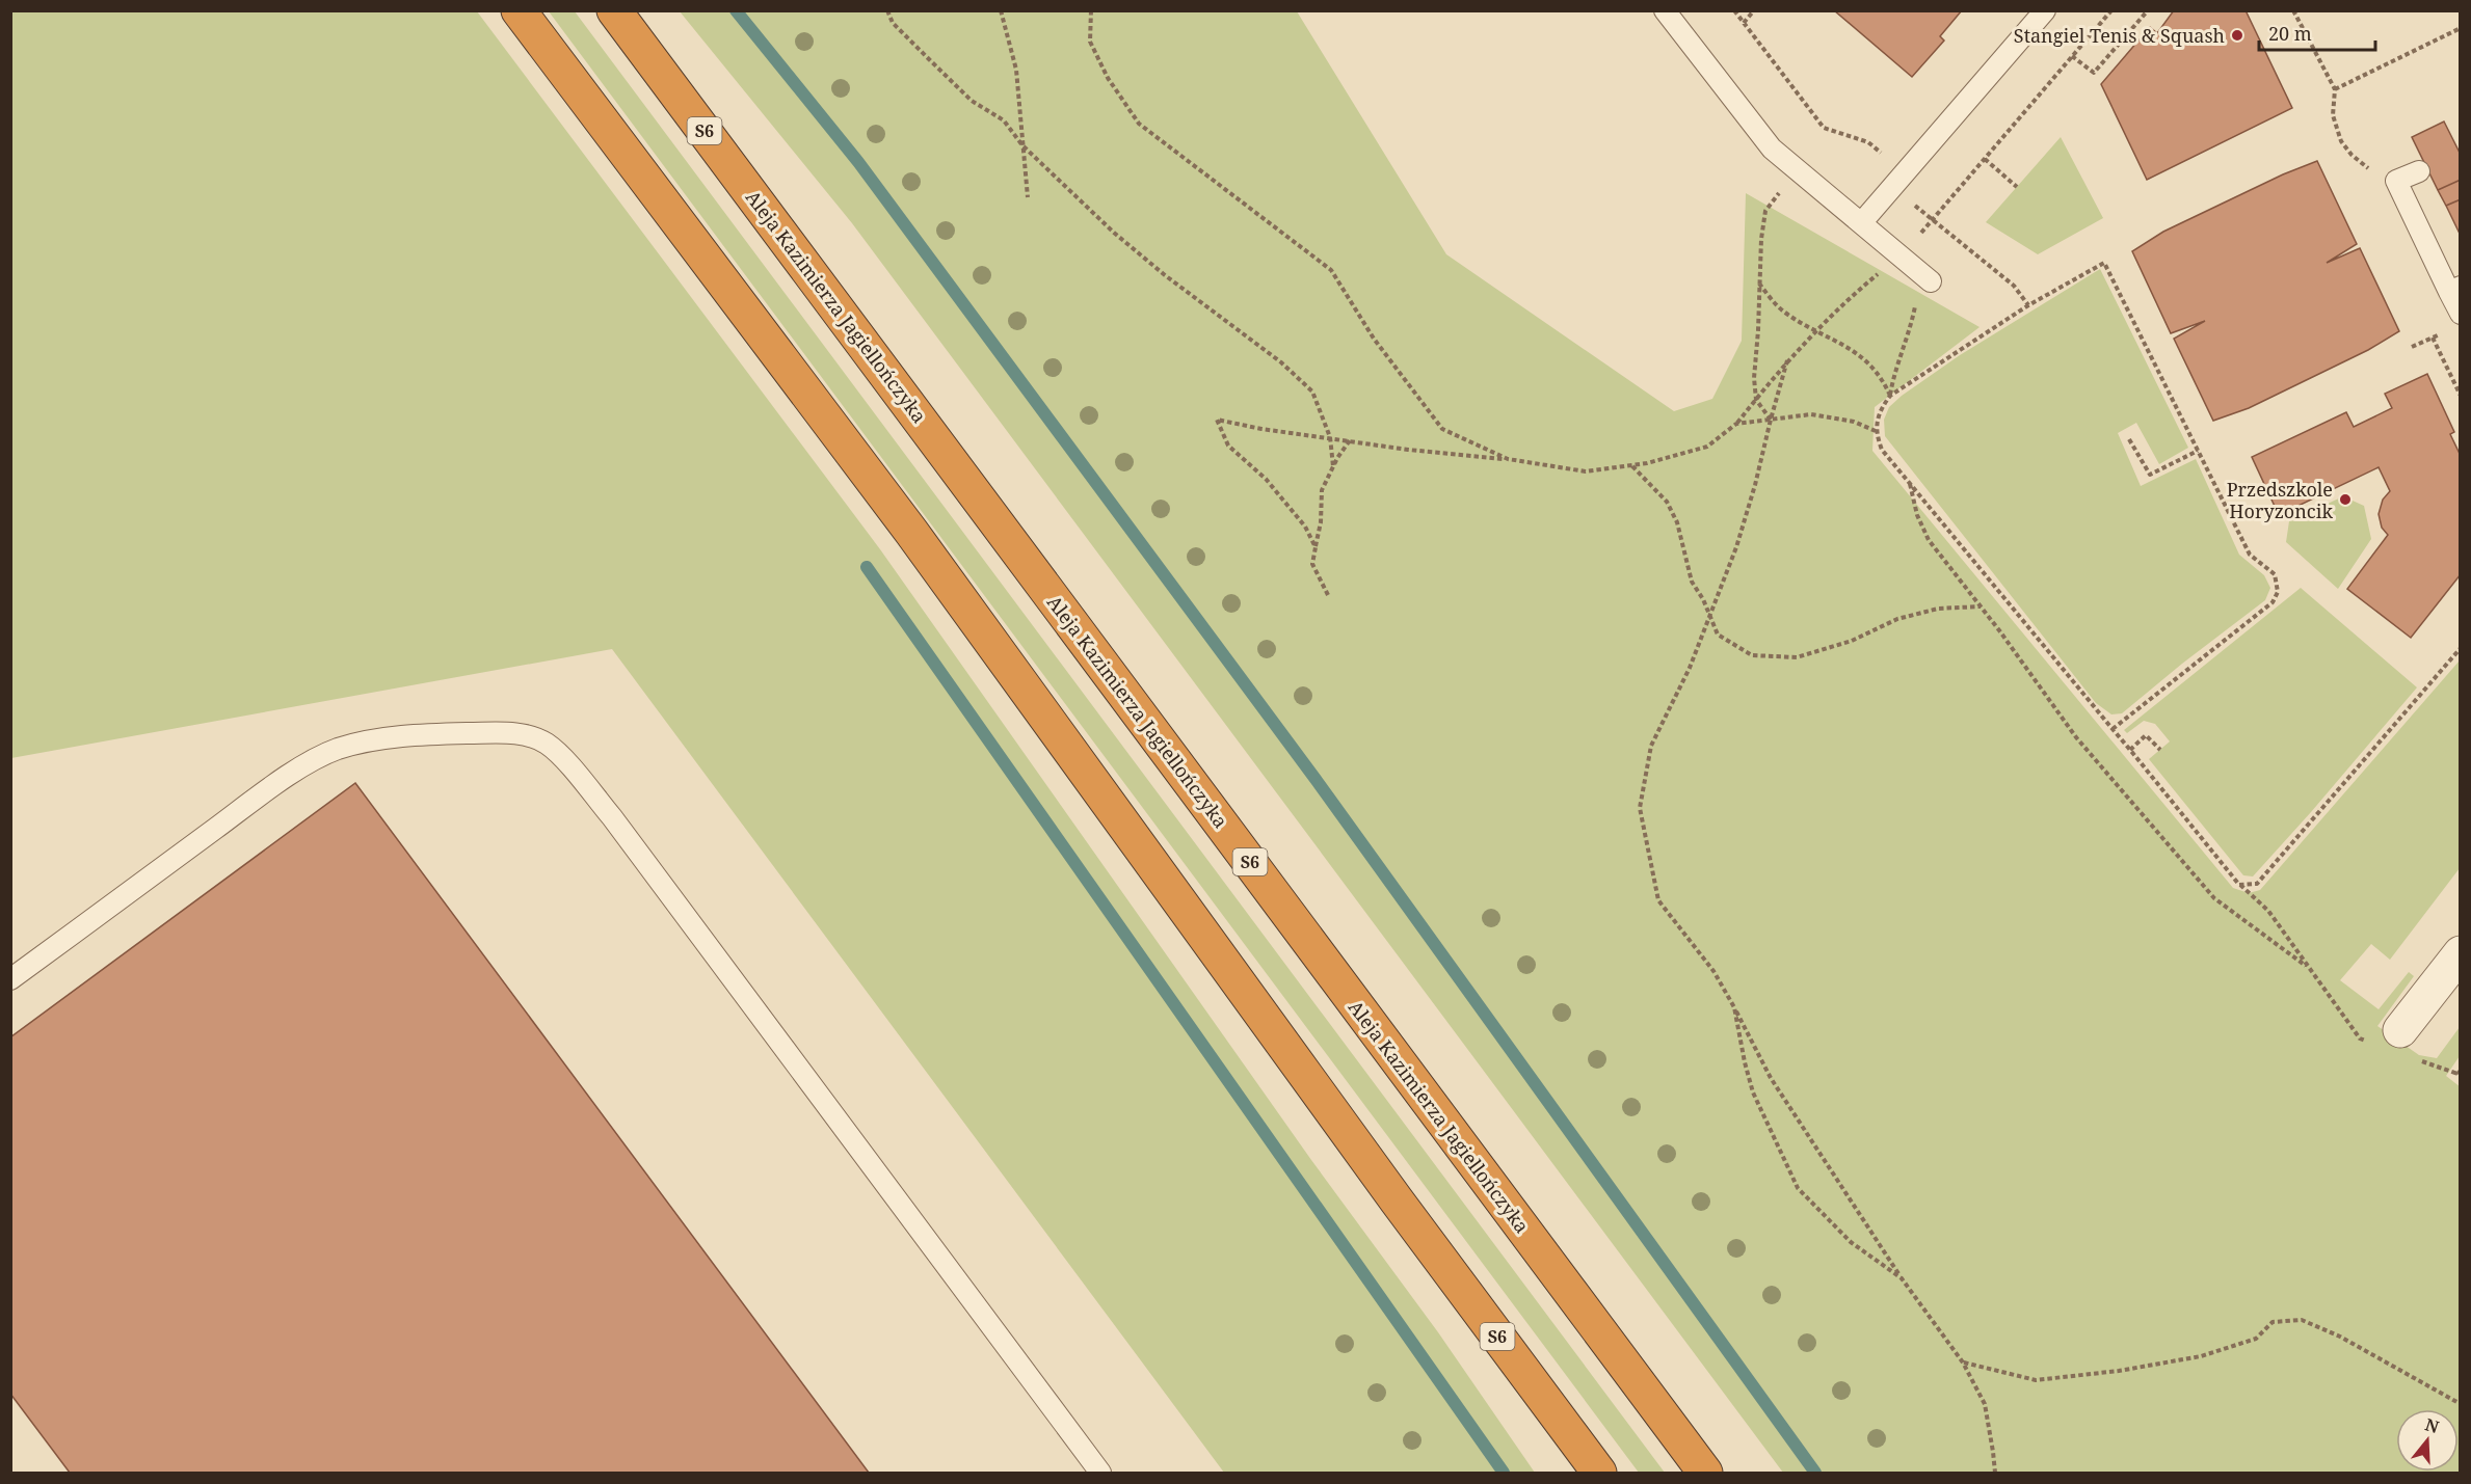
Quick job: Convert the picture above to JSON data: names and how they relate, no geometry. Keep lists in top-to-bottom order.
{
  "streets": {
    "highway": ["S6", "Aleja Kazimierza Jagiellończyka"]
  },
  "places": ["Stangiel Tenis & Squash", "Przedszkole Horyzoncik"],
  "scale_bar": "20 m",
  "north": "top"
}
